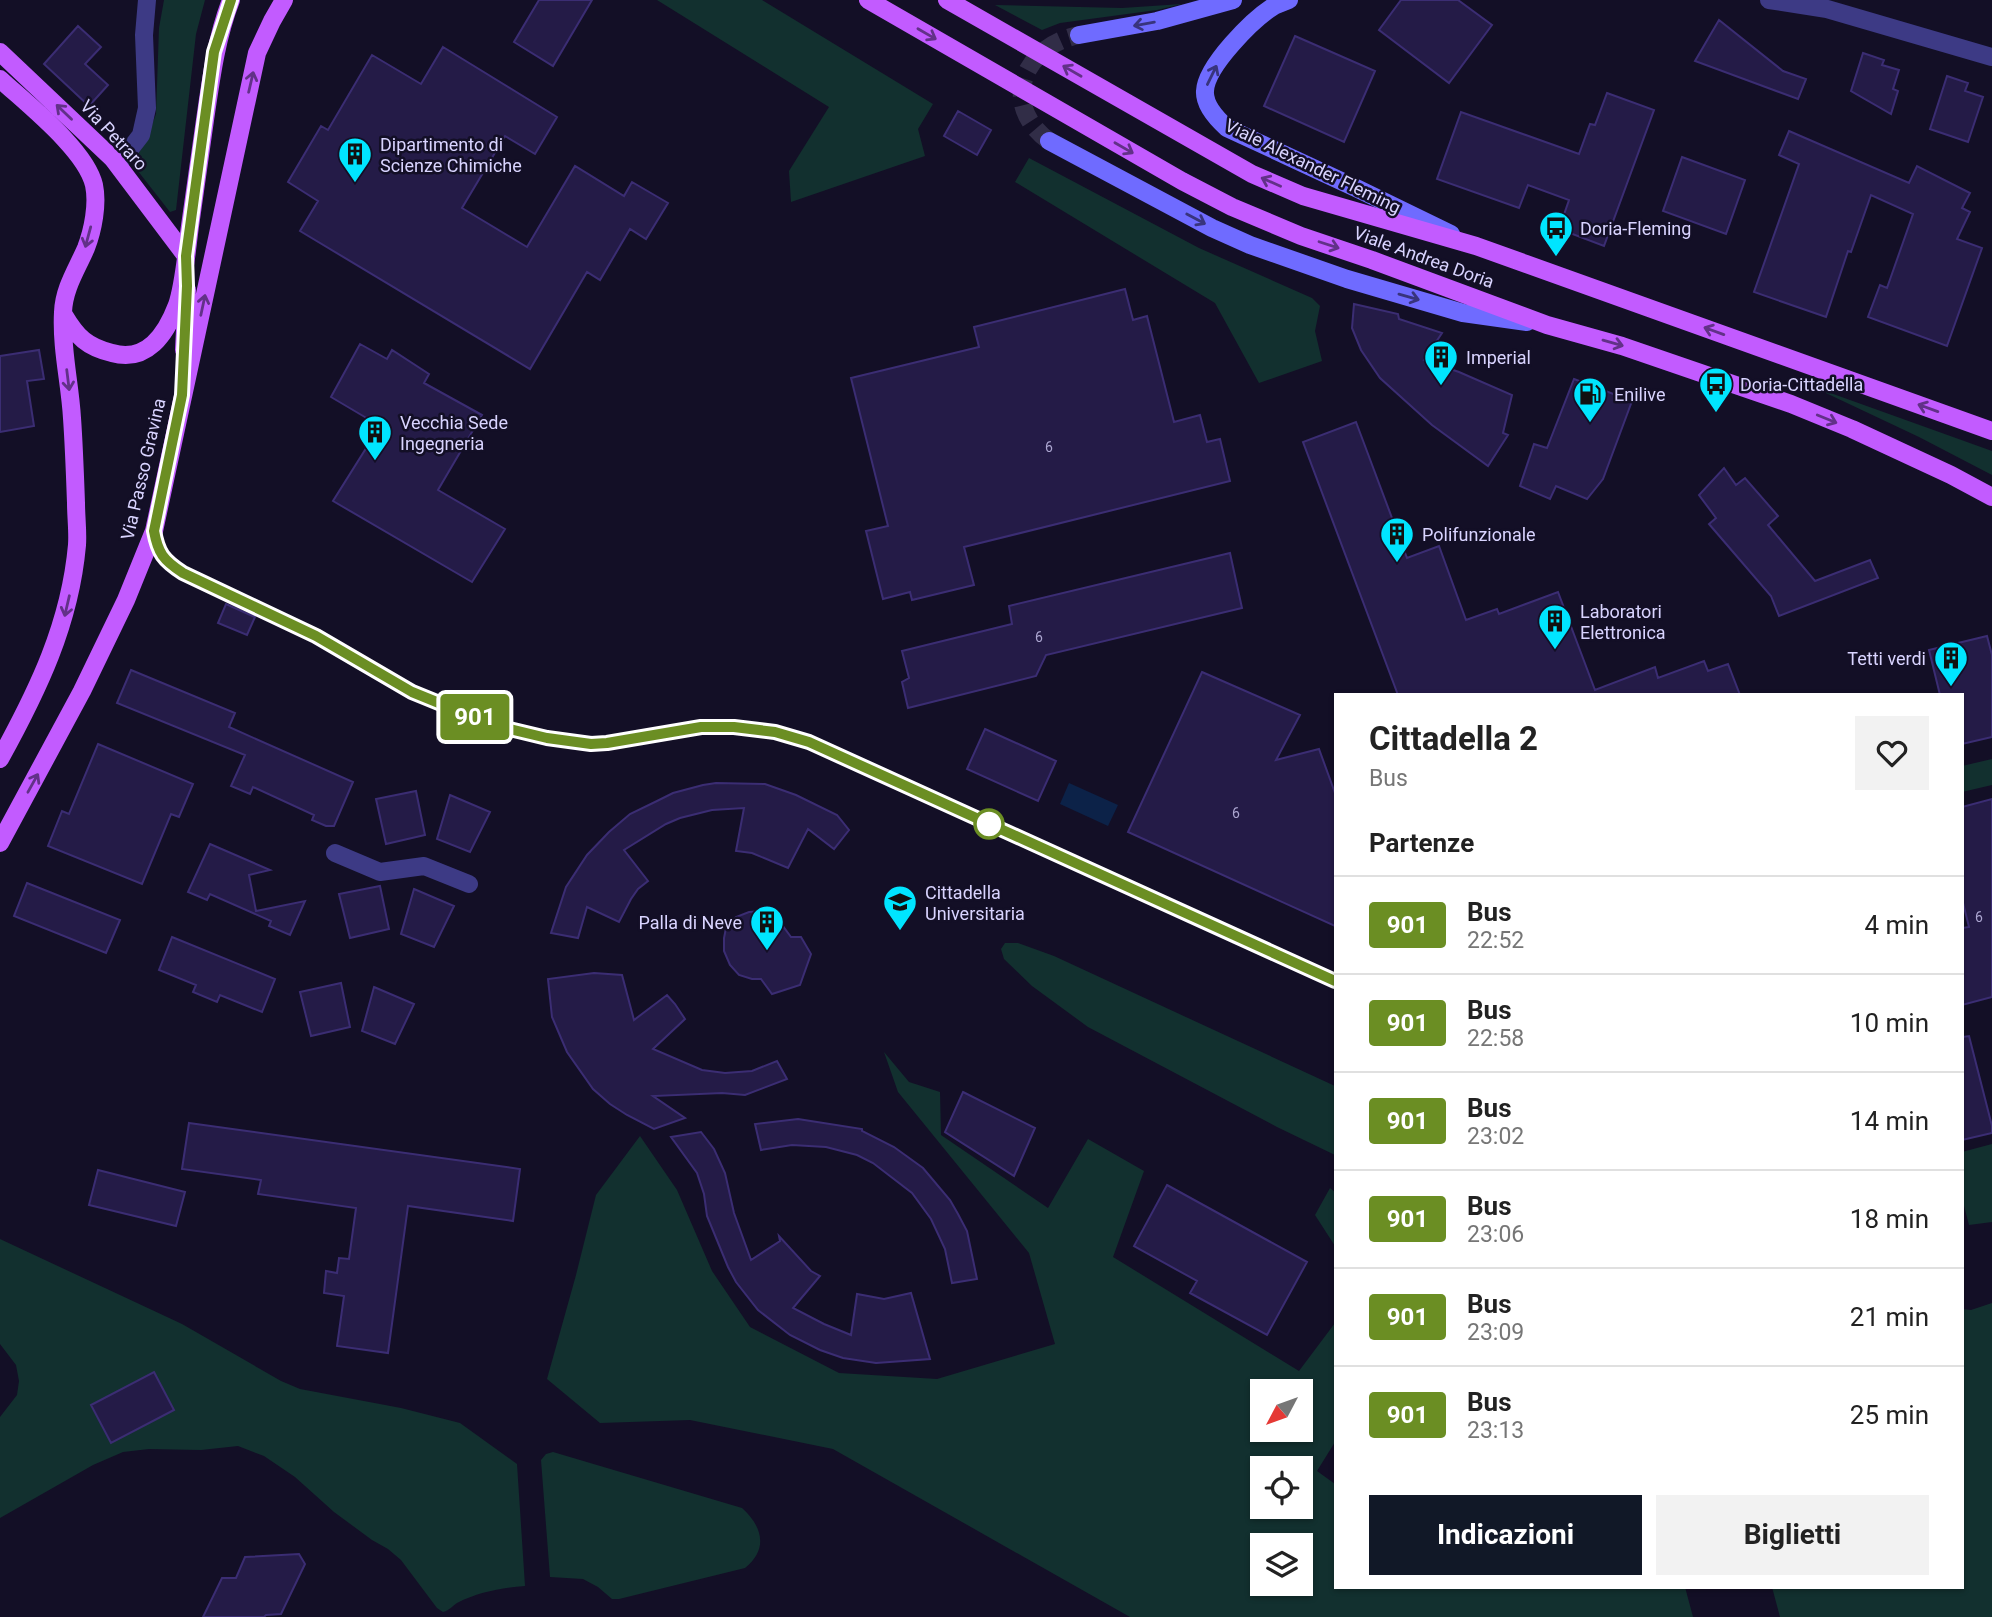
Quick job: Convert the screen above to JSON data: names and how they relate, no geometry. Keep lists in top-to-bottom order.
{
  "streets": {
    "main road": [
      "Via Petraro",
      "Viale Alexander Fleming",
      "Viale Andrea Doria",
      "Via Passo Gravina"
    ]
  },
  "crossings": [
    ["Viale Alexander Fleming", "Viale Andrea Doria"]
  ],
  "one_way": ["Via Petraro"],
  "places": {
    "building": [
      "Dipartimento di Scienze Chimiche",
      "Imperial",
      "Vecchia Sede Ingegneria",
      "Polifunzionale",
      "Laboratori Elettronica",
      "Tetti verdi",
      "Palla di Neve"
    ],
    "bus stop": ["Doria-Fleming", "Doria-Cittadella"],
    "fuel station": ["Enilive"],
    "school or university": ["Cittadella Universitaria"]
  },
  "lines": ["bus line 901"],
  "house_numbers": [
    "6",
    "6",
    "6",
    "6"
  ],
  "north": "bottom left",
  "page": {
    "on_map": "901",
    "heading": [
      ["Cittadella 2", "Bus"],
      "Partenze"
    ],
    "list": [
      {
        "mark": "901",
        "name": "Bus",
        "note": "22:52",
        "value": "4 min"
      },
      {
        "mark": "901",
        "name": "Bus",
        "note": "22:58",
        "value": "10 min"
      },
      {
        "mark": "901",
        "name": "Bus",
        "note": "23:02",
        "value": "14 min"
      },
      {
        "mark": "901",
        "name": "Bus",
        "note": "23:06",
        "value": "18 min"
      },
      {
        "mark": "901",
        "name": "Bus",
        "note": "23:09",
        "value": "21 min"
      },
      {
        "mark": "901",
        "name": "Bus",
        "note": "23:13",
        "value": "25 min"
      }
    ],
    "buttons": ["Indicazioni", "Biglietti"]
  }
}
